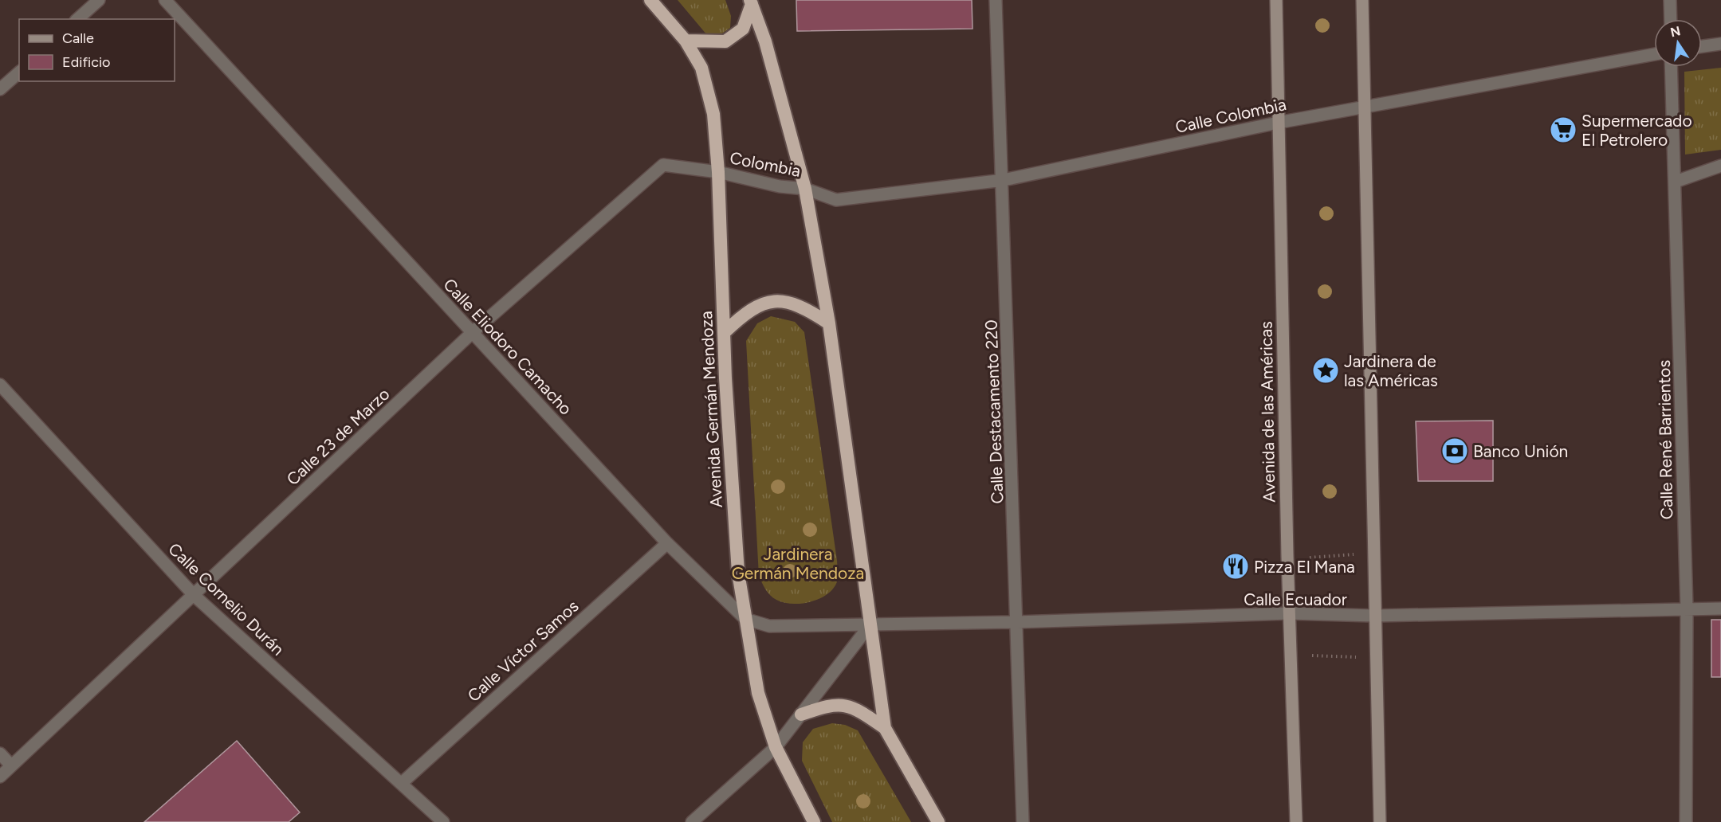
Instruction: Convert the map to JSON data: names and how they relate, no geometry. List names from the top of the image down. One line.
{"streets":{"highway":["Avenida Germán Mendoza"],"main road":["Avenida de las Américas"],"street":["Calle Colombia","Colombia","Calle Eliodoro Camacho","Calle Destacamento 220","Calle 23 de Marzo","Calle René Barrientos","Calle Cornelio Durán","Calle Ecuador","Calle Víctor Samos"]},"crossings":[["Calle Colombia","Colombia"],["Calle Colombia","Calle Destacamento 220"],["Calle Colombia","Avenida de las Américas"],["Colombia","Avenida Germán Mendoza"],["Colombia","Calle 23 de Marzo"],["Calle Eliodoro Camacho","Avenida Germán Mendoza"],["Calle Eliodoro Camacho","Calle 23 de Marzo"],["Calle Eliodoro Camacho","Calle Ecuador"],["Calle Eliodoro Camacho","Calle Víctor Samos"],["Avenida Germán Mendoza","Calle 23 de Marzo"],["Calle Destacamento 220","Calle Ecuador"],["Avenida de las Américas","Calle Ecuador"],["Calle 23 de Marzo","Calle Cornelio Durán"],["Calle René Barrientos","Calle Ecuador"],["Calle Cornelio Durán","Calle Víctor Samos"]],"parks":["Jardinera Germán Mendoza"],"places":{"supermarket":["Supermercado El Petrolero"],"place":["Jardinera de las Américas"],"bank":["Banco Unión"],"restaurant":["Pizza El Mana"]},"legend":["Calle","Edificio"],"north":"top"}
